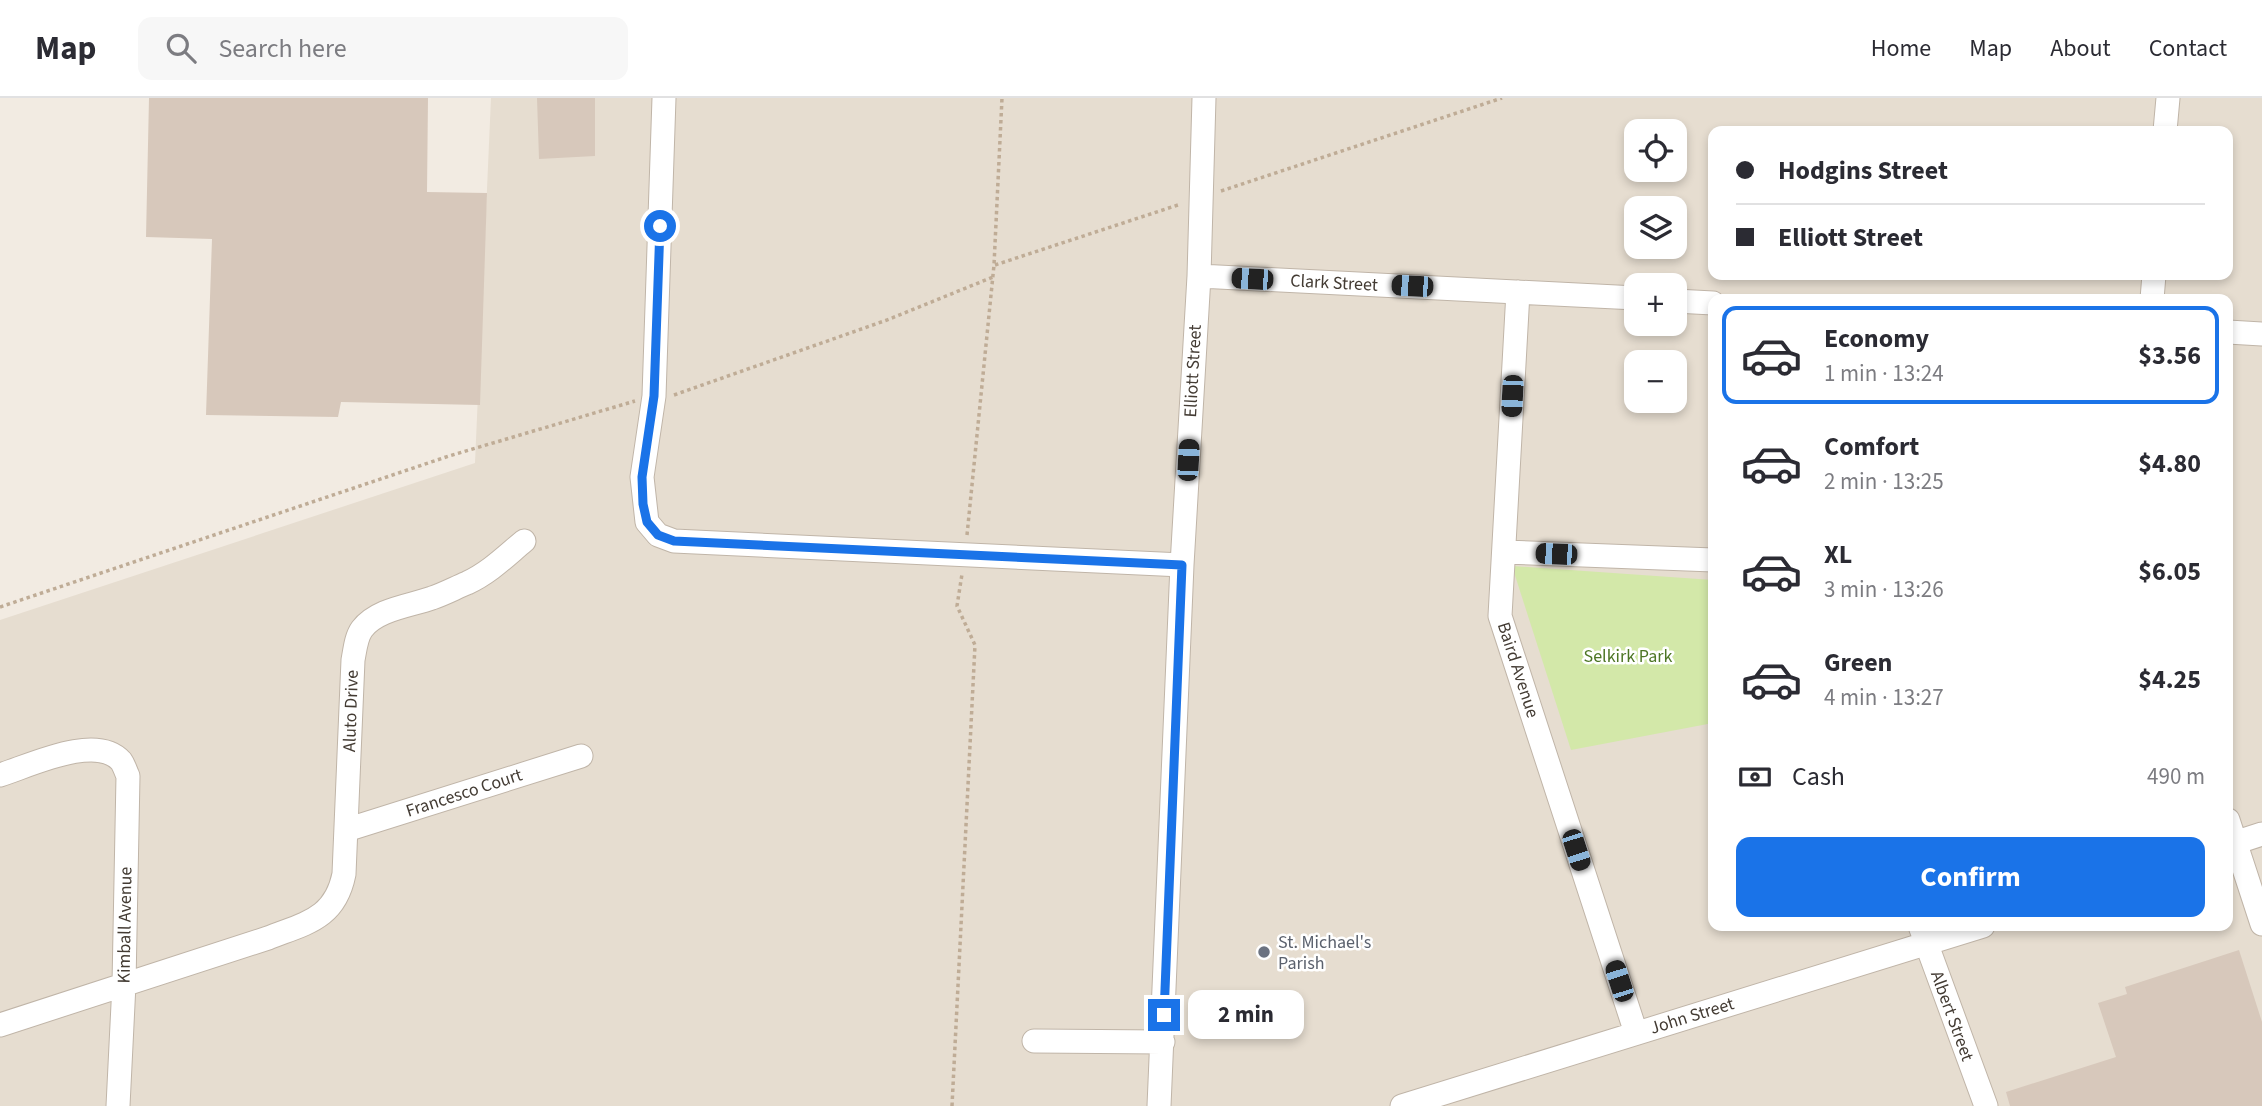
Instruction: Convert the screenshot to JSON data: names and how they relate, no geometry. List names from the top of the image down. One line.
{"streets":{"street":["Clark Street","Elliott Street","Baird Avenue","Aluto Drive","Francesco Court","Kimball Avenue","John Street","Albert Street"]},"crossings":[["Clark Street","Elliott Street"],["Clark Street","Baird Avenue"],["Baird Avenue","John Street"],["Aluto Drive","Francesco Court"],["Aluto Drive","Kimball Avenue"],["John Street","Albert Street"]],"parks":["Selkirk Park"],"places":["St. Michael's Parish"],"page":{"header":"Map","search":"Search here","nav":["Home","Map","About","Contact"],"map_buttons":["+","−"],"banner":["Hodgins Street","Elliott Street"],"list":[{"name":"Economy","note":"1 min · 13:24","value":"$3.56"},{"name":"Comfort","note":"2 min · 13:25","value":"$4.80"},{"name":"XL","note":"3 min · 13:26","value":"$6.05"},{"name":"Green","note":"4 min · 13:27","value":"$4.25"}],"pay":["Cash","490 m"],"buttons":"Confirm","bubble":"2 min"}}
